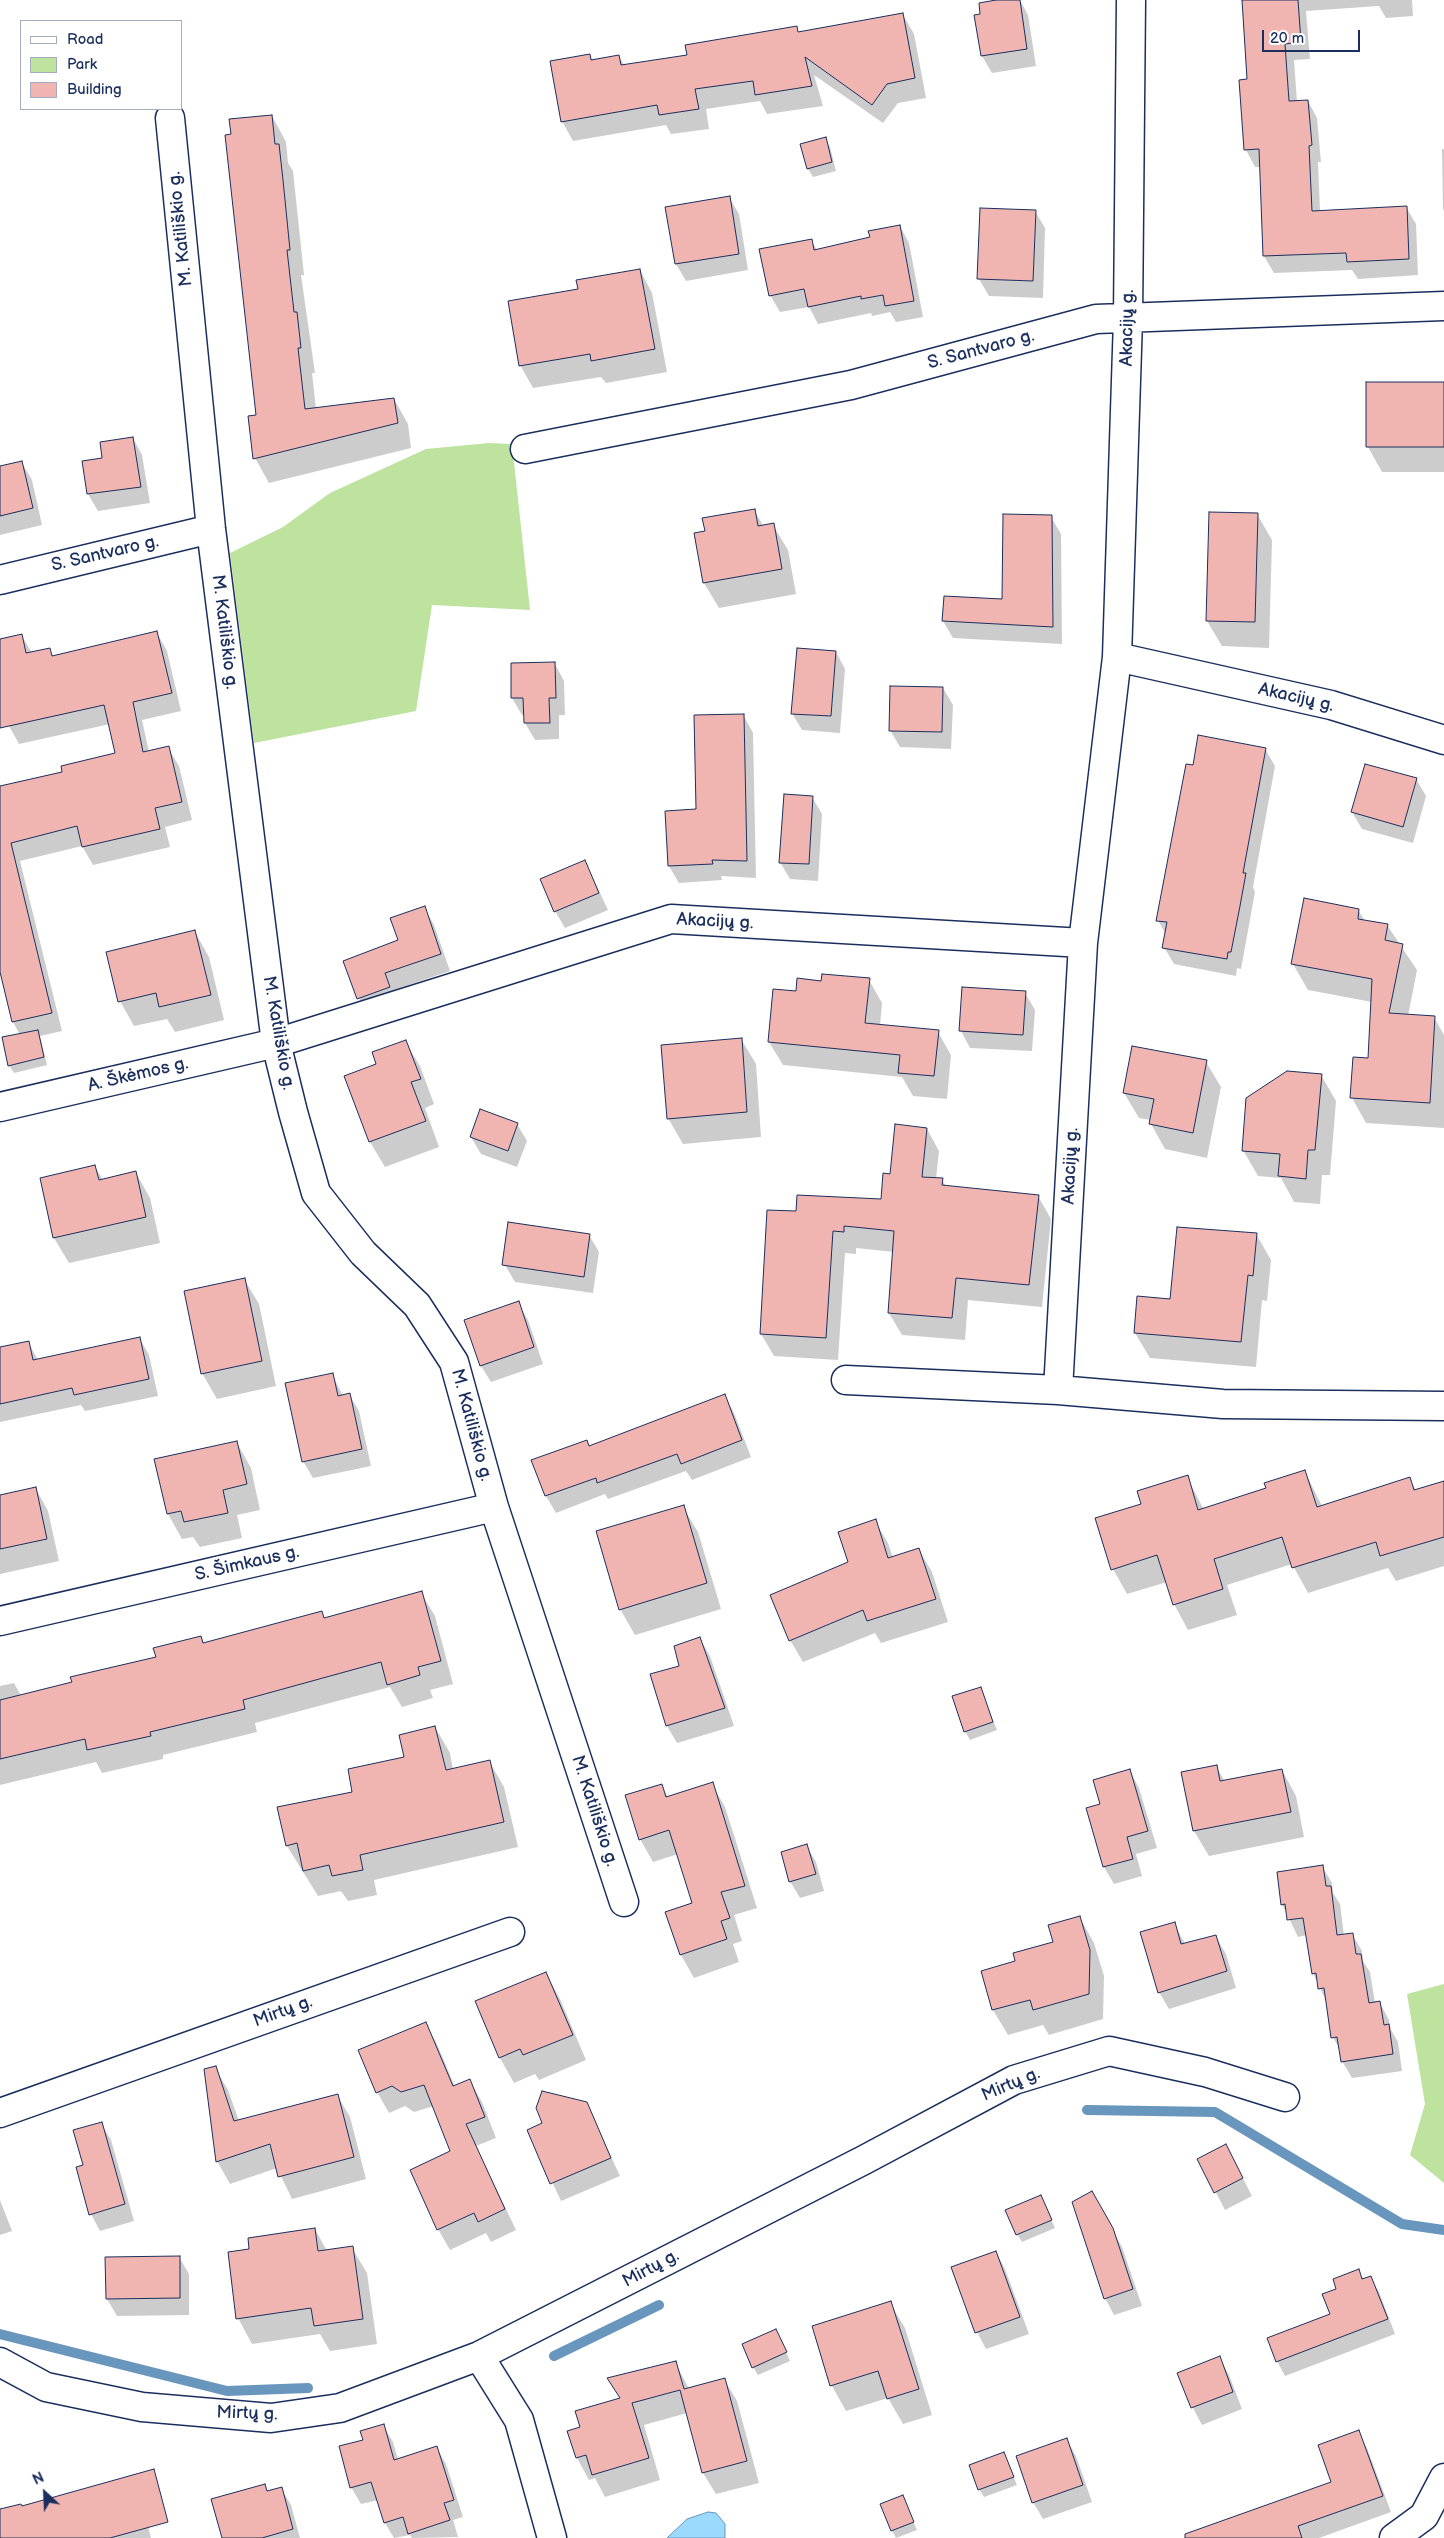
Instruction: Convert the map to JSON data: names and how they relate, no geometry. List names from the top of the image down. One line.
{"streets":{"street":["M. Katiliškio g.","Akacijų g.","S. Santvaro g.","A. Škėmos g.","S. Šimkaus g.","Mirtų g."]},"crossings":[["M. Katiliškio g.","Akacijų g."],["M. Katiliškio g.","S. Santvaro g."],["M. Katiliškio g.","A. Škėmos g."],["M. Katiliškio g.","S. Šimkaus g."],["Akacijų g.","S. Santvaro g."],["Akacijų g.","A. Škėmos g."]],"legend":["Road","Park","Building"],"scale_bar":"20 m","north":"top left"}
